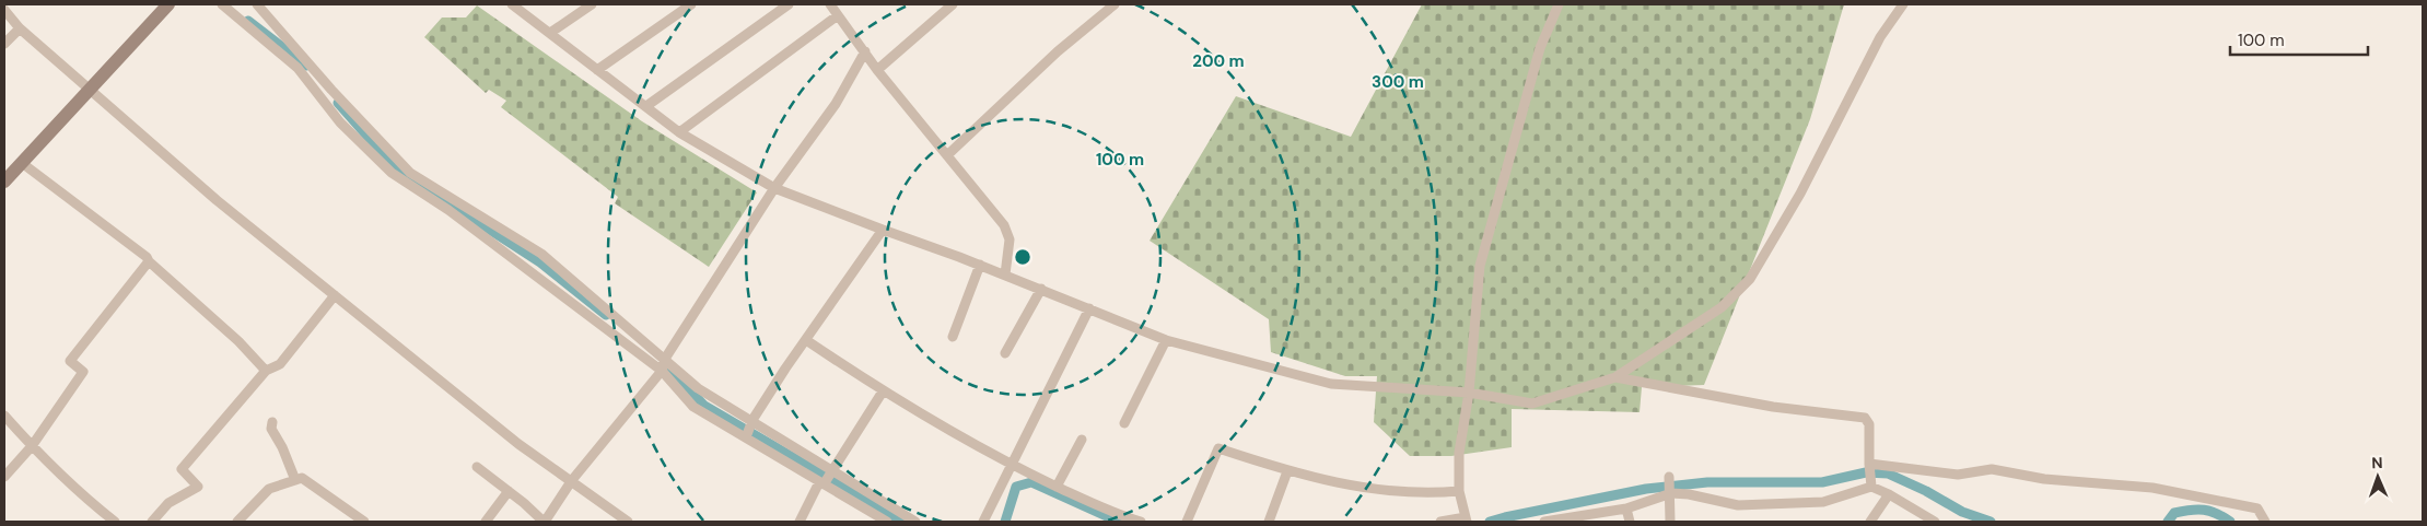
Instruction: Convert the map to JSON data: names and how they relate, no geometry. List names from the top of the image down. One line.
{"scale_bar":"100 m","north":"top","rings":["200 m","300 m","100 m"]}
